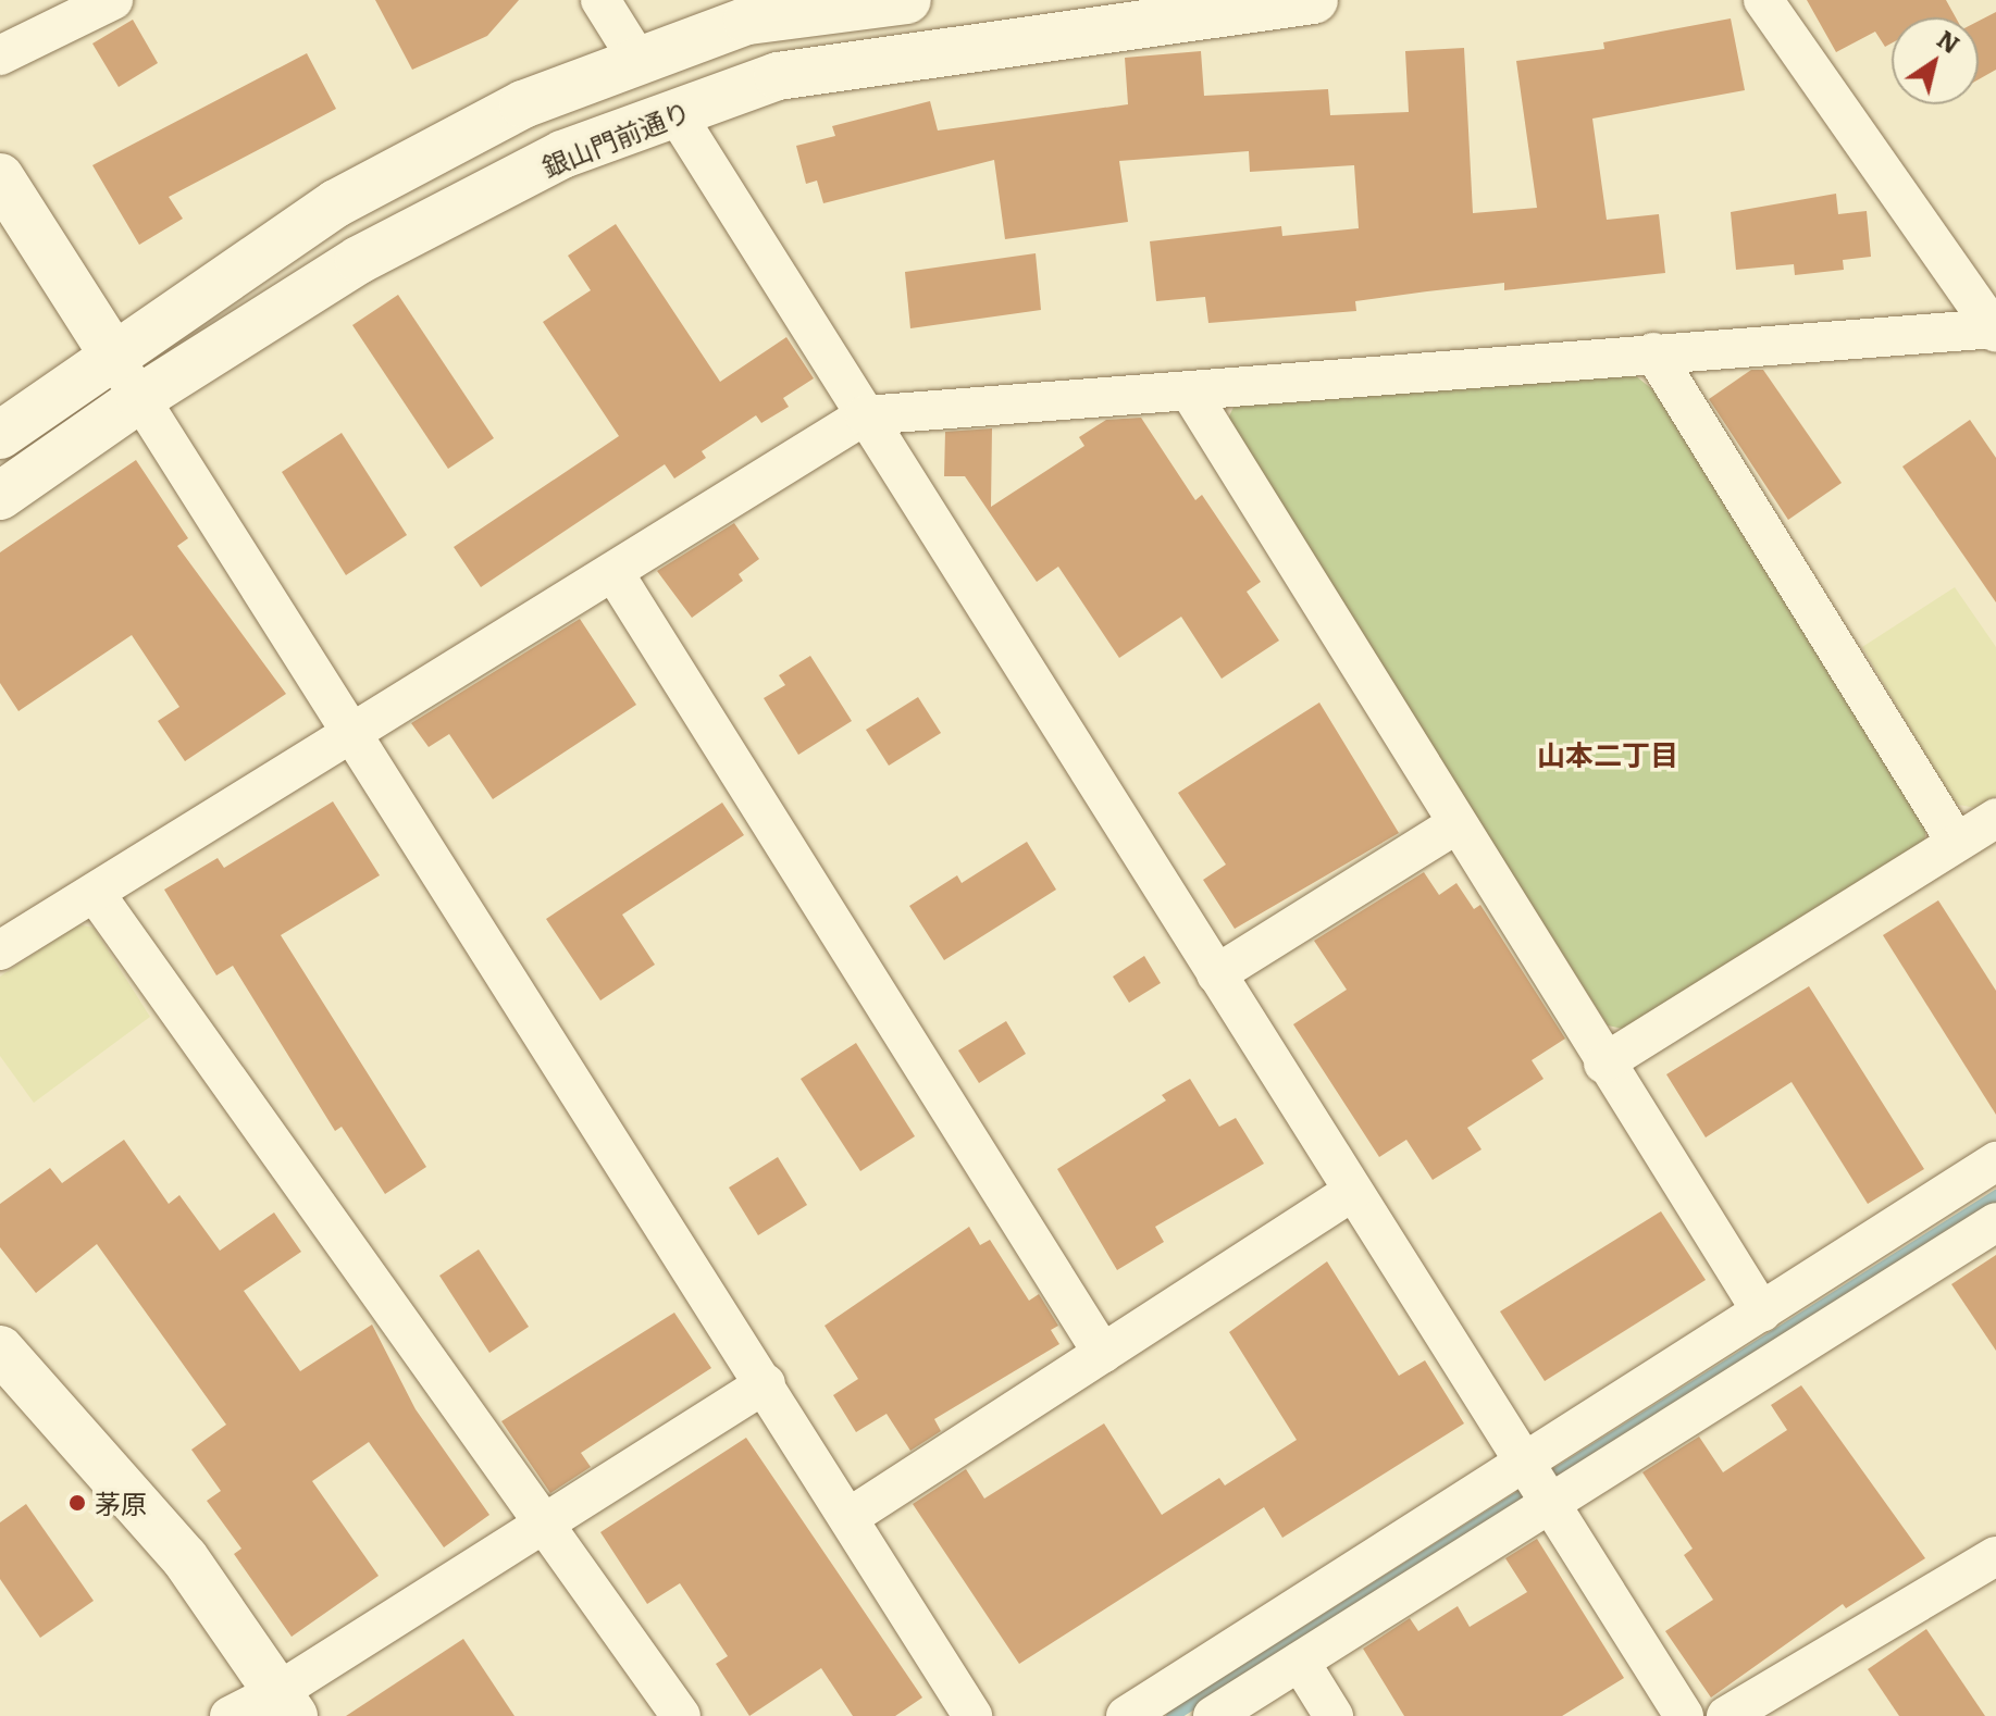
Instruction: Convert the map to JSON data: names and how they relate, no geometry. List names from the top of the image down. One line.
{"streets":{"street":["銀山門前通り"]},"districts":["山本二丁目"],"places":["茅原"],"north":"top right"}
